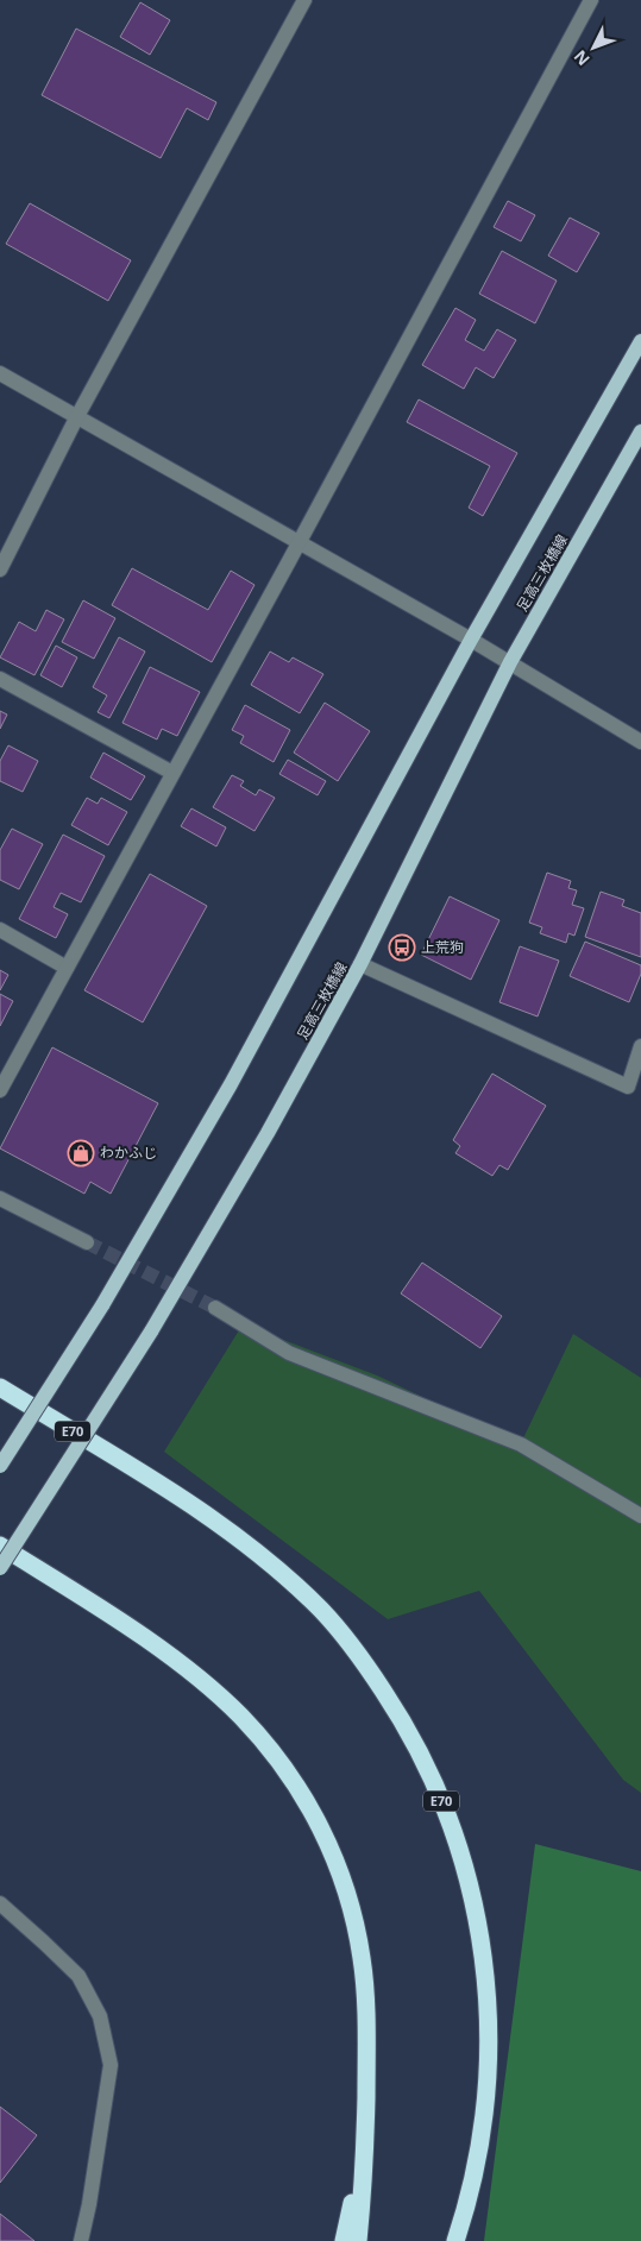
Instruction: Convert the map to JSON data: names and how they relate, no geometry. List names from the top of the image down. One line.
{"streets":{"highway":["E70"],"main road":["足高三枚橋線"]},"places":{"bus stop":["上荒狗"],"shop":["わかふじ"]},"north":"bottom left"}
